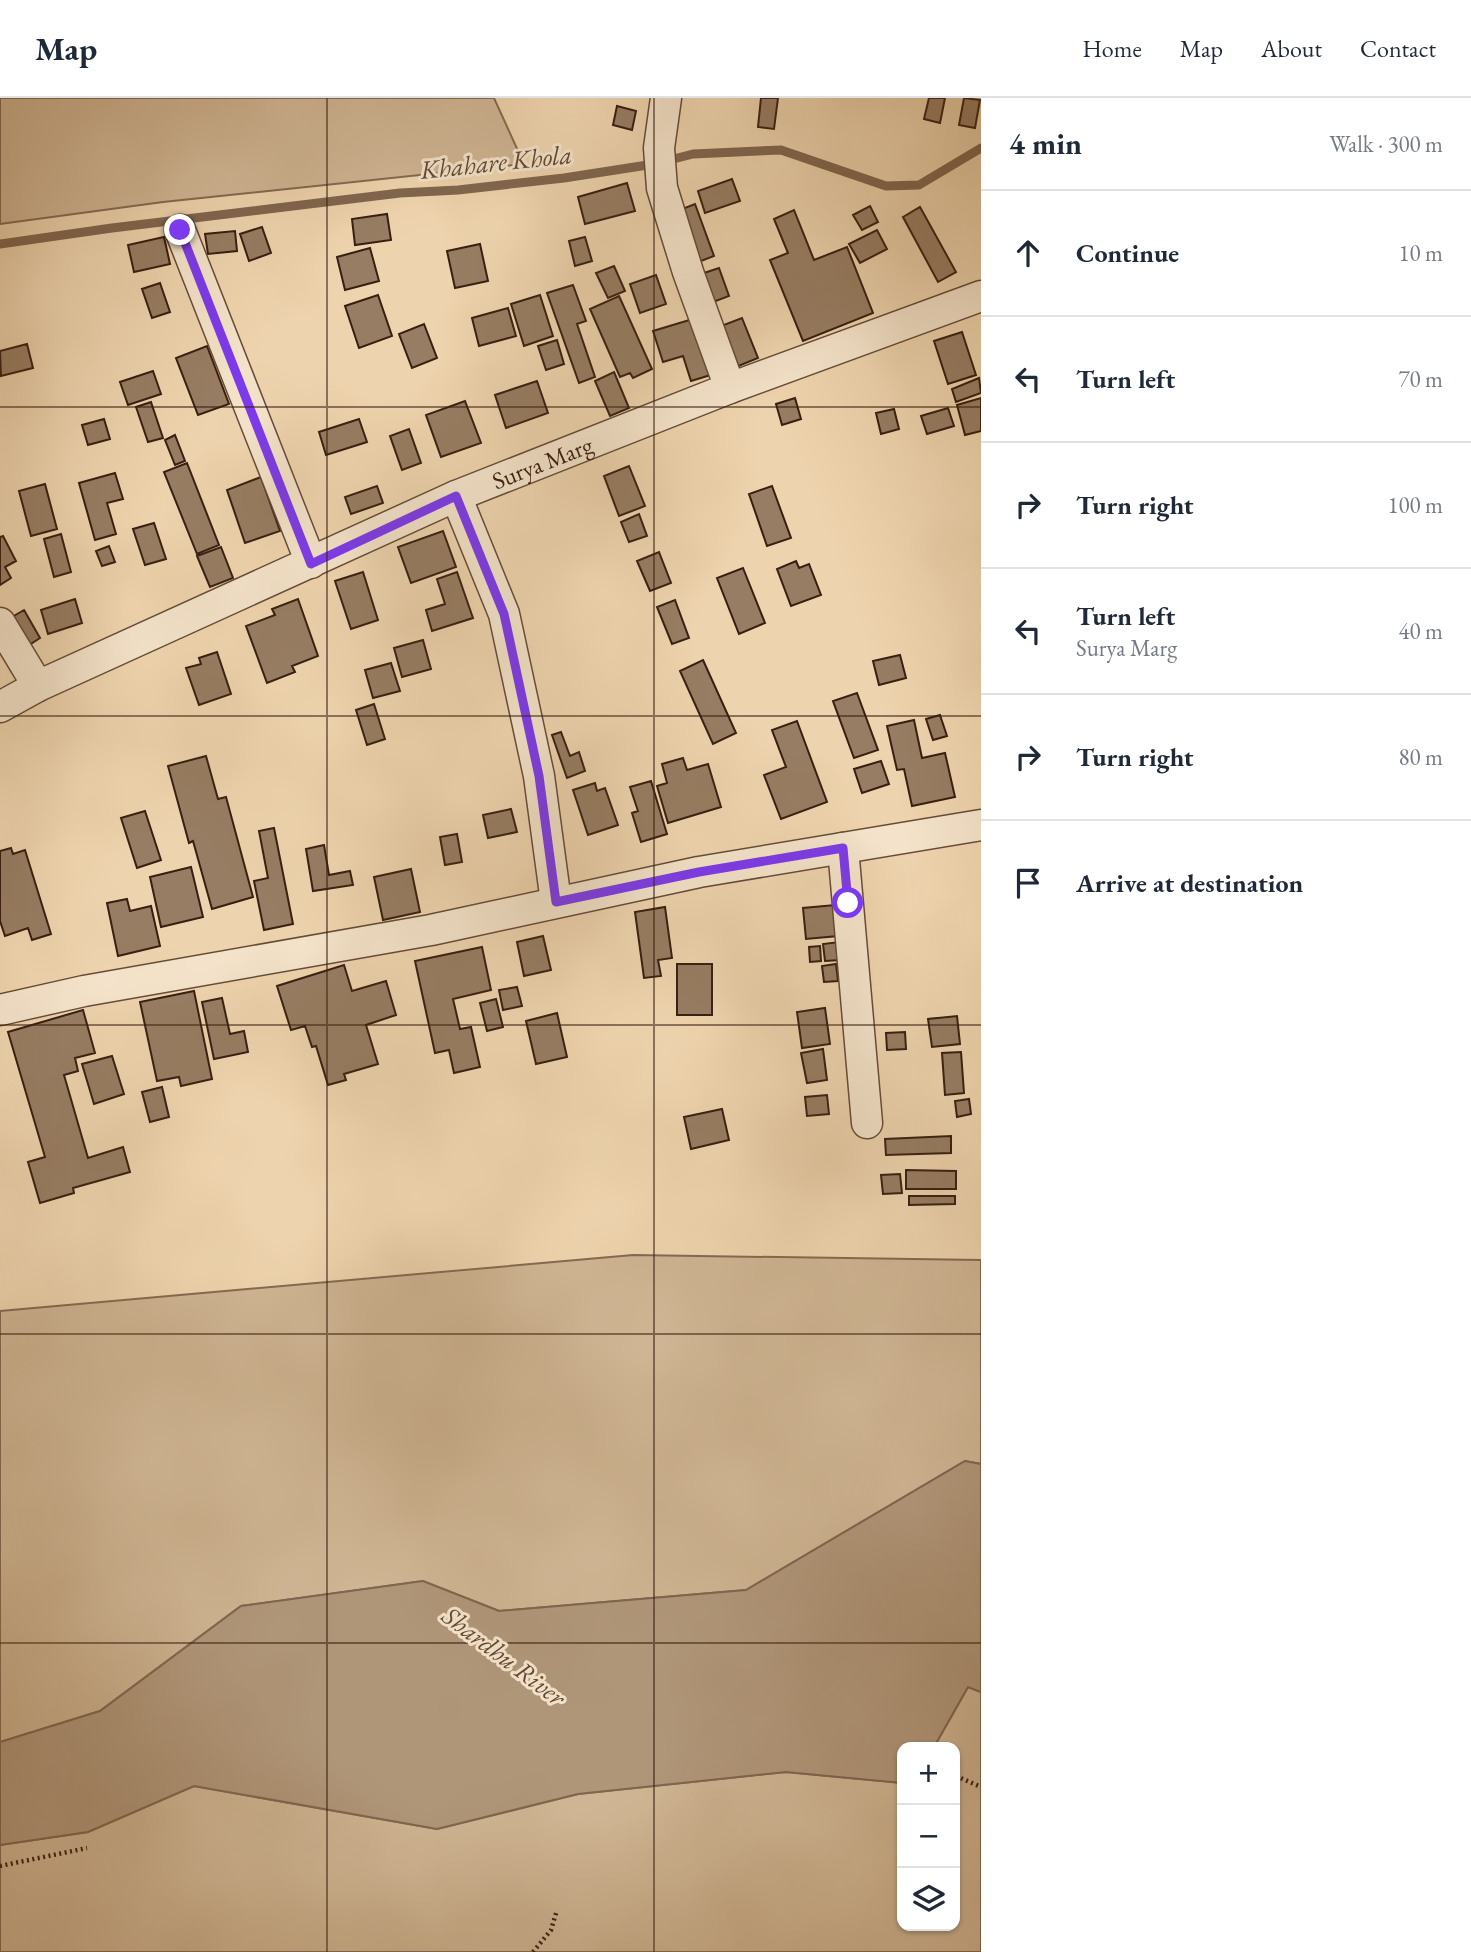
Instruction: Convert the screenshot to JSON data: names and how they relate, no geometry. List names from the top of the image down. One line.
{"streets":{"street":["Surya Marg"]},"water":["Khahare Khola","Shardhu River"],"page":{"header":"Map","nav":["Home","Map","About","Contact"],"heading":["4 min","Walk · 300 m"],"list":[["Continue","10 m"],["Turn left","70 m"],["Turn right","100 m"],["Turn left","Surya Marg","40 m"],["Turn right","80 m"],"Arrive at destination"],"map_buttons":["+","−"]}}
